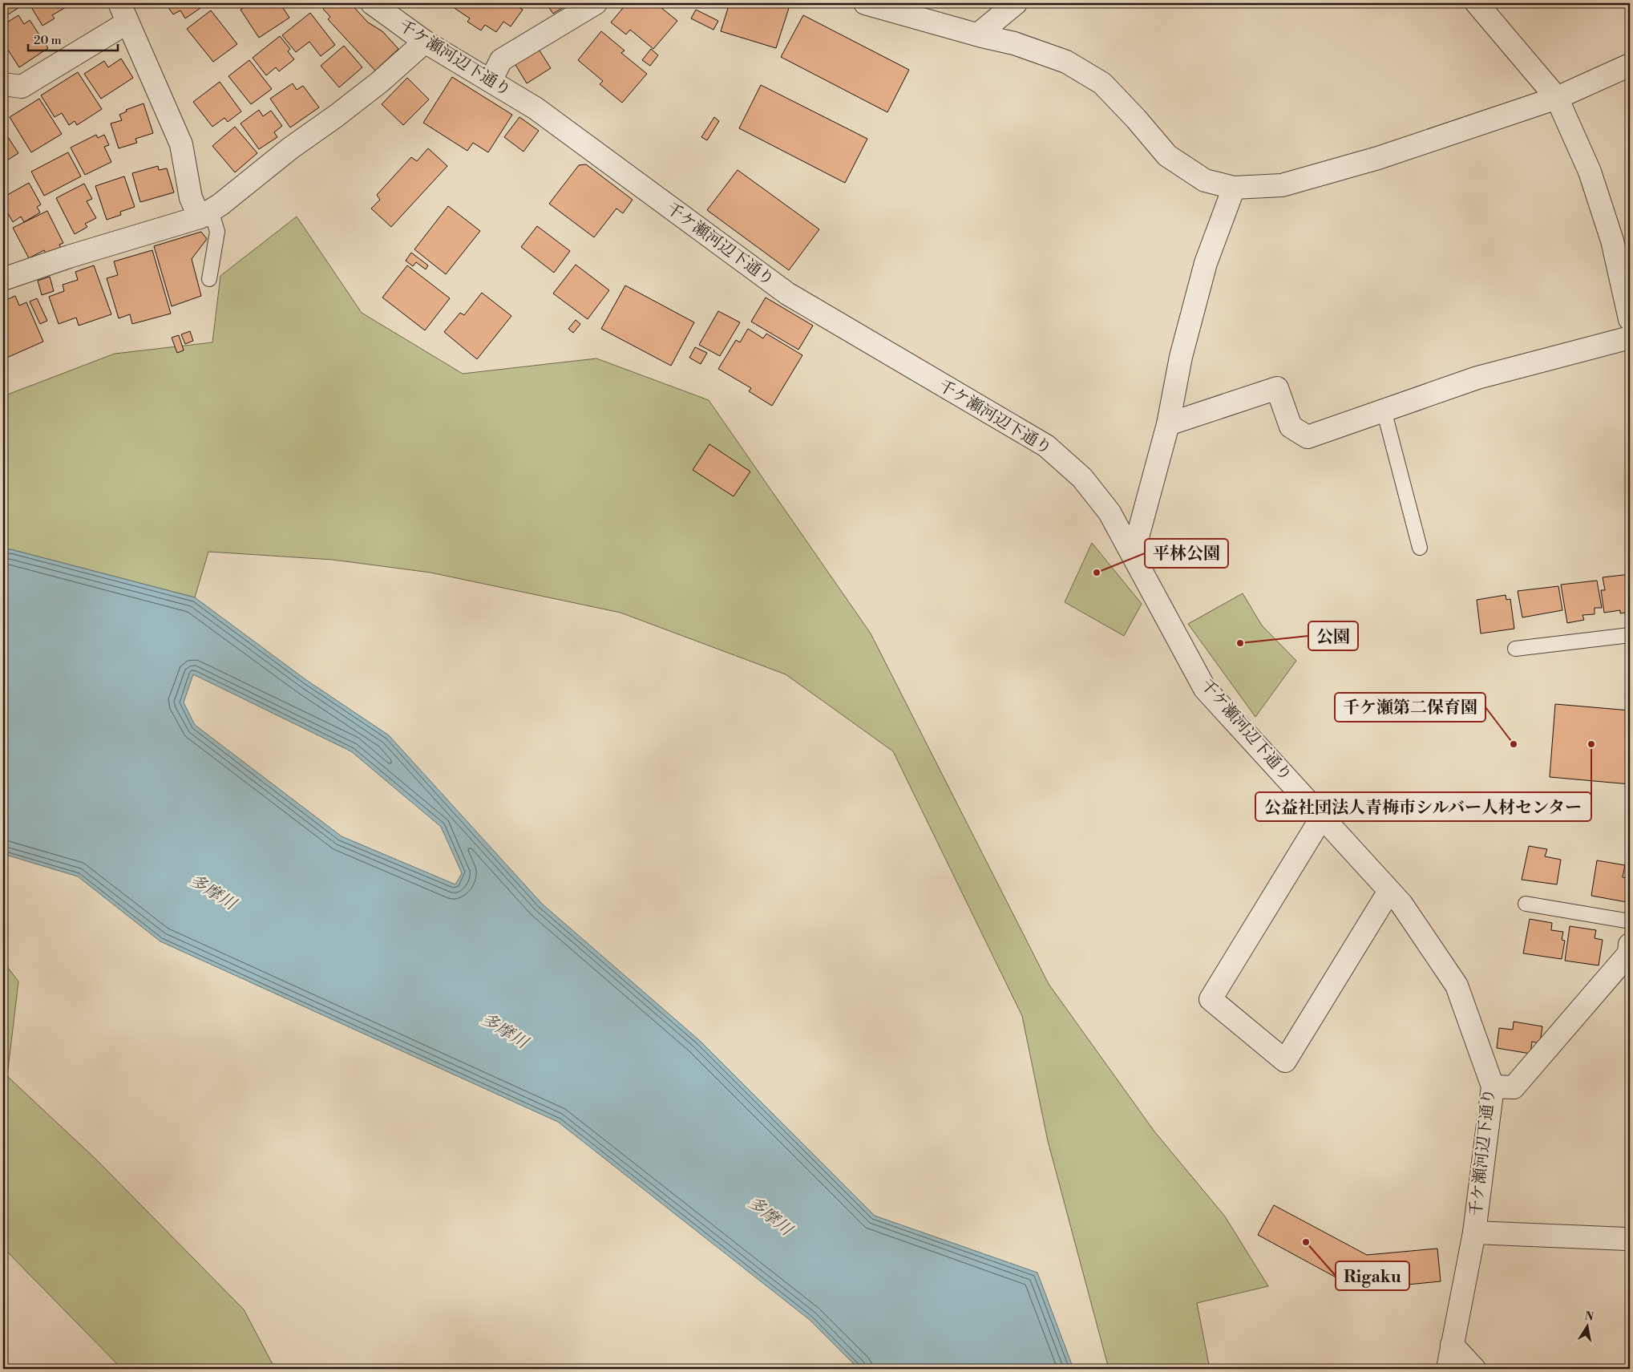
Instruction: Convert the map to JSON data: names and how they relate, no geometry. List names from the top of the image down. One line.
{"streets":{"street":["千ケ瀬河辺下通り"]},"water":["多摩川"],"places":["平林公園","公園","千ケ瀬第二保育園","公益社団法人青梅市シルバー人材センター","Rigaku"],"scale_bar":"20 m","north":"top"}
